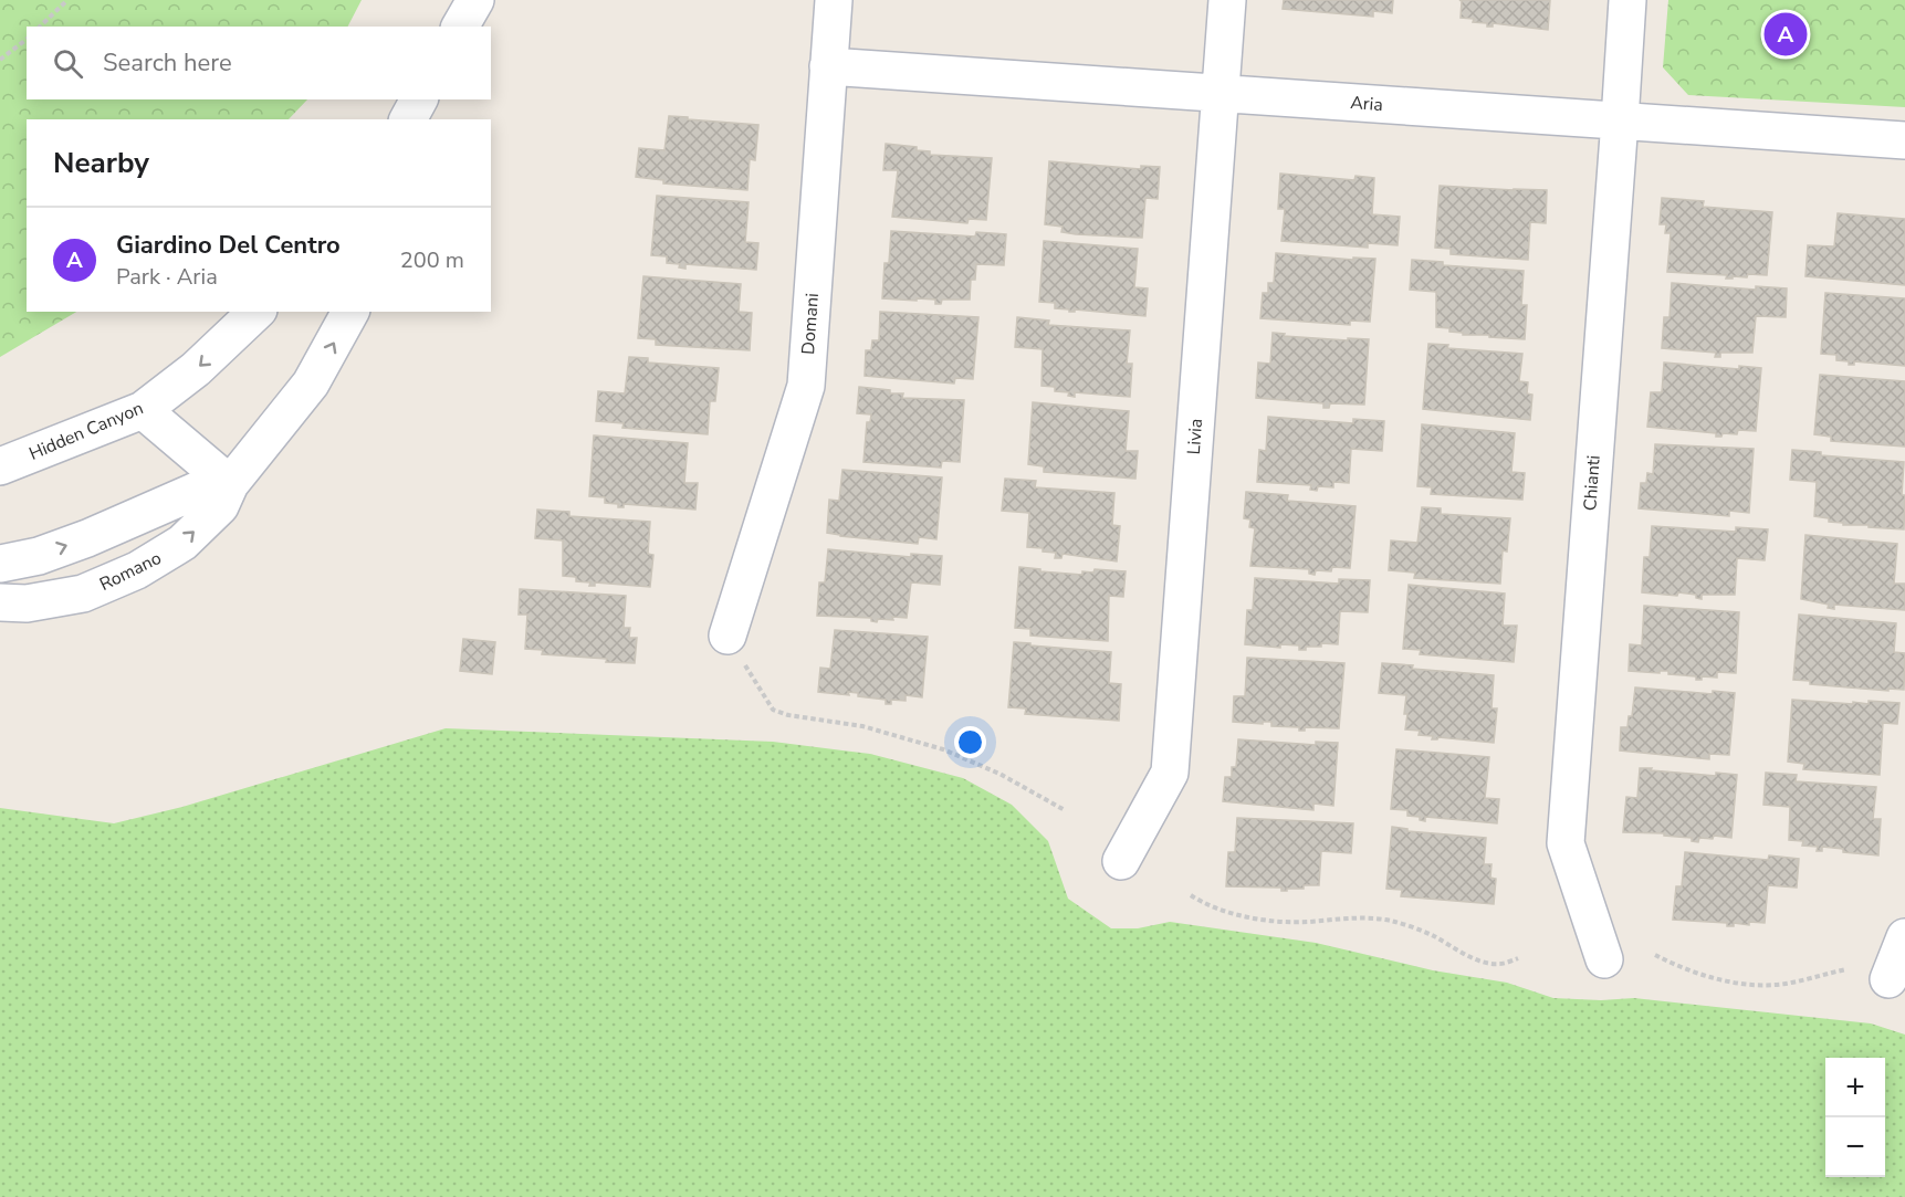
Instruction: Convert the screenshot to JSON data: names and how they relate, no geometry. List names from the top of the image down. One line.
{"streets":{"street":["Aria","Domani","Hidden Canyon","Livia","Chianti","Romano"]},"crossings":[["Aria","Domani"],["Aria","Livia"],["Aria","Chianti"]],"one_way":["Hidden Canyon"],"page":{"pins":"A","search":"Search here","heading":"Nearby","list":[{"mark":"A","name":"Giardino Del Centro","note":"Park · Aria","value":"200 m"}],"map_buttons":["+","−"]}}
